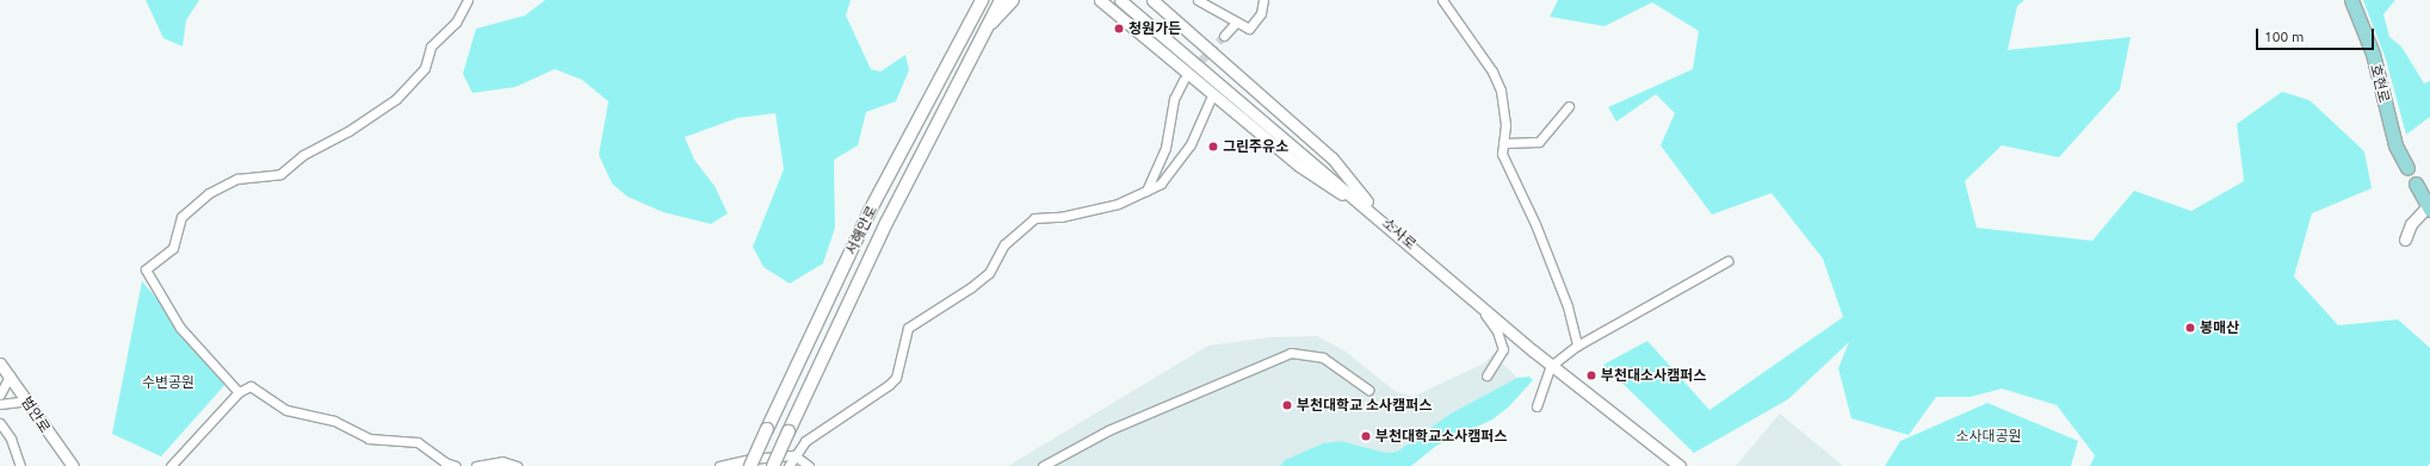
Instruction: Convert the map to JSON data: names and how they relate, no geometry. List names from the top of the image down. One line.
{"streets":{"main road":["호현로","서해안로"],"street":["소사로","범안로"]},"parks":["수변공원","소사대공원"],"places":["청원가든","그린주유소","봉매산","부천대소사캠퍼스","부천대학교 소사캠퍼스","부천대학교소사캠퍼스"],"scale_bar":"100 m"}
